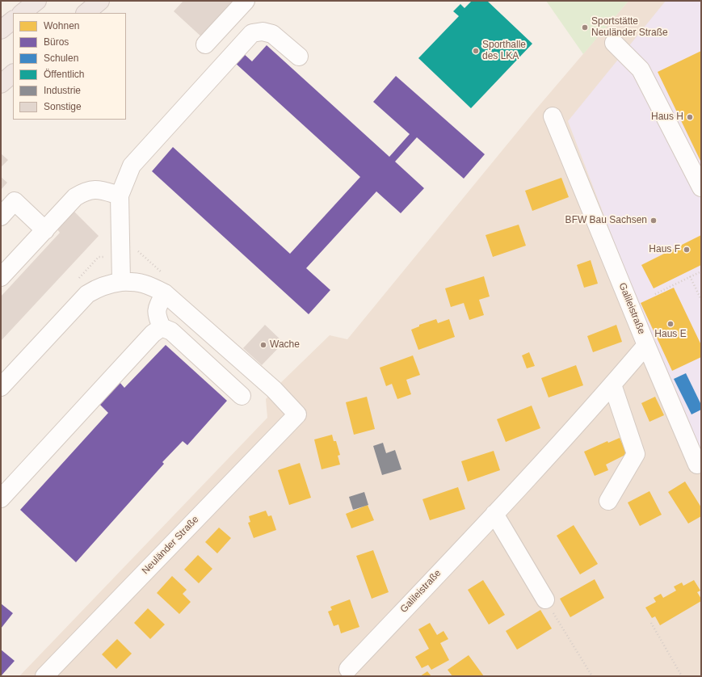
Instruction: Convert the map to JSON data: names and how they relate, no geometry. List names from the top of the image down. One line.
{"streets":{"street":["Galileistraße","Neuländer Straße"]},"places":["Sportstätte Neuländer Straße","Sporthalle des LKA","Haus H","BFW Bau Sachsen","Haus F","Haus E","Wache"],"legend":["Wohnen","Büros","Schulen","Öffentlich","Industrie","Sonstige"]}
